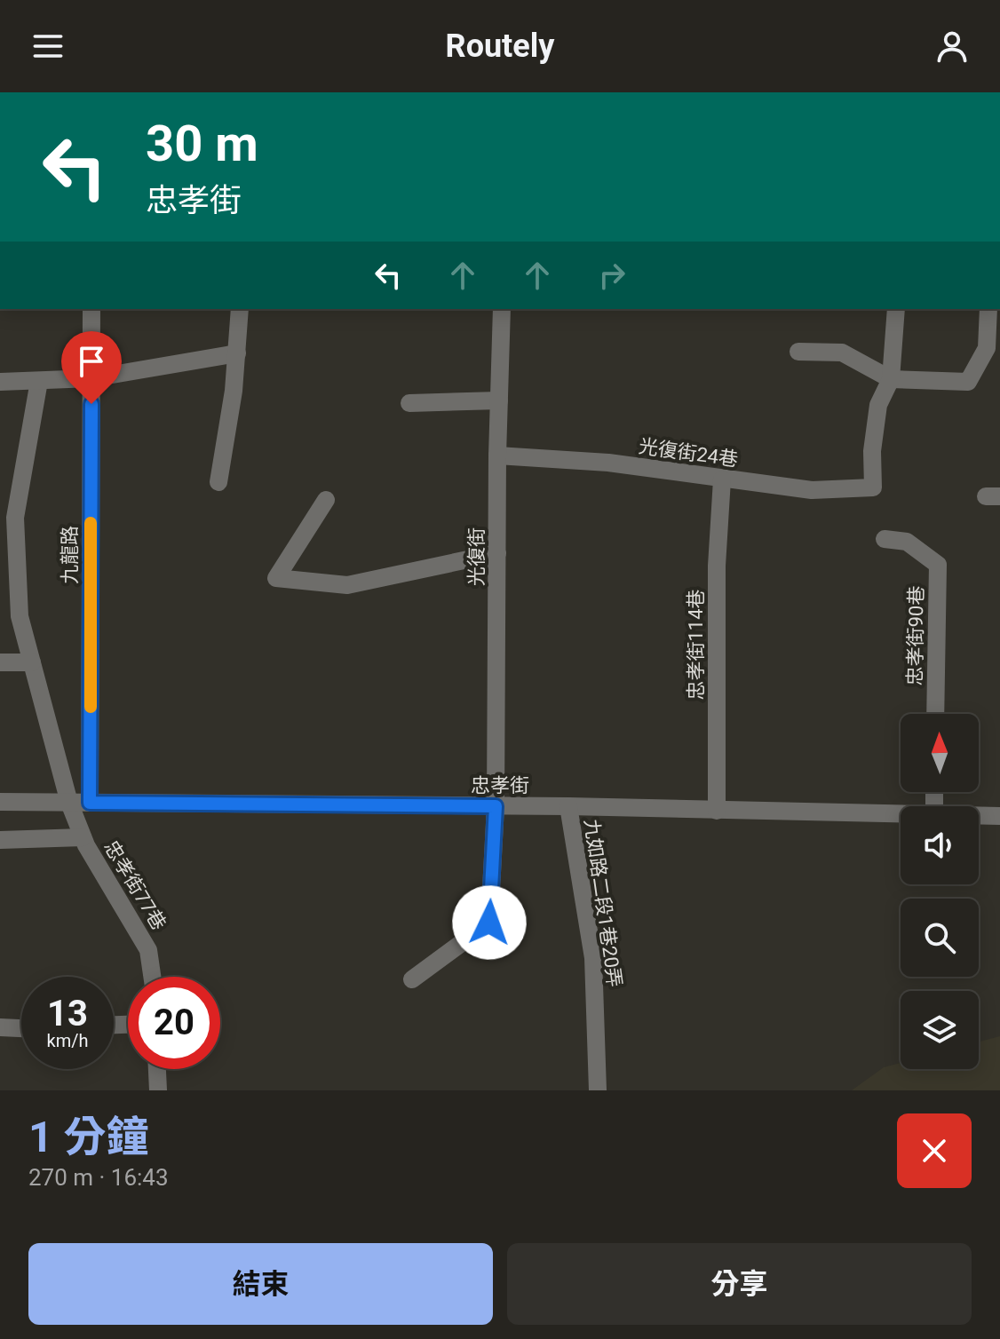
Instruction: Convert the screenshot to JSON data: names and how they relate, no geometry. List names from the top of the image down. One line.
{"streets":{"street":["光復街24巷","九龍路","光復街","忠孝街90巷","忠孝街114巷","忠孝街","忠孝街77巷","九如路二段1巷20弄"]},"crossings":[["光復街24巷","光復街"],["光復街24巷","忠孝街114巷"],["九龍路","忠孝街"],["光復街","忠孝街"],["忠孝街114巷","忠孝街"],["忠孝街","忠孝街77巷"],["忠孝街","九如路二段1巷20弄"]],"north":"top","page":{"header":"Routely","turn":["30 m","忠孝街"],"speed":"13 km/h","limit":"20","heading":["1 分鐘","270 m · 16:43"],"buttons":["結束","分享"]}}
